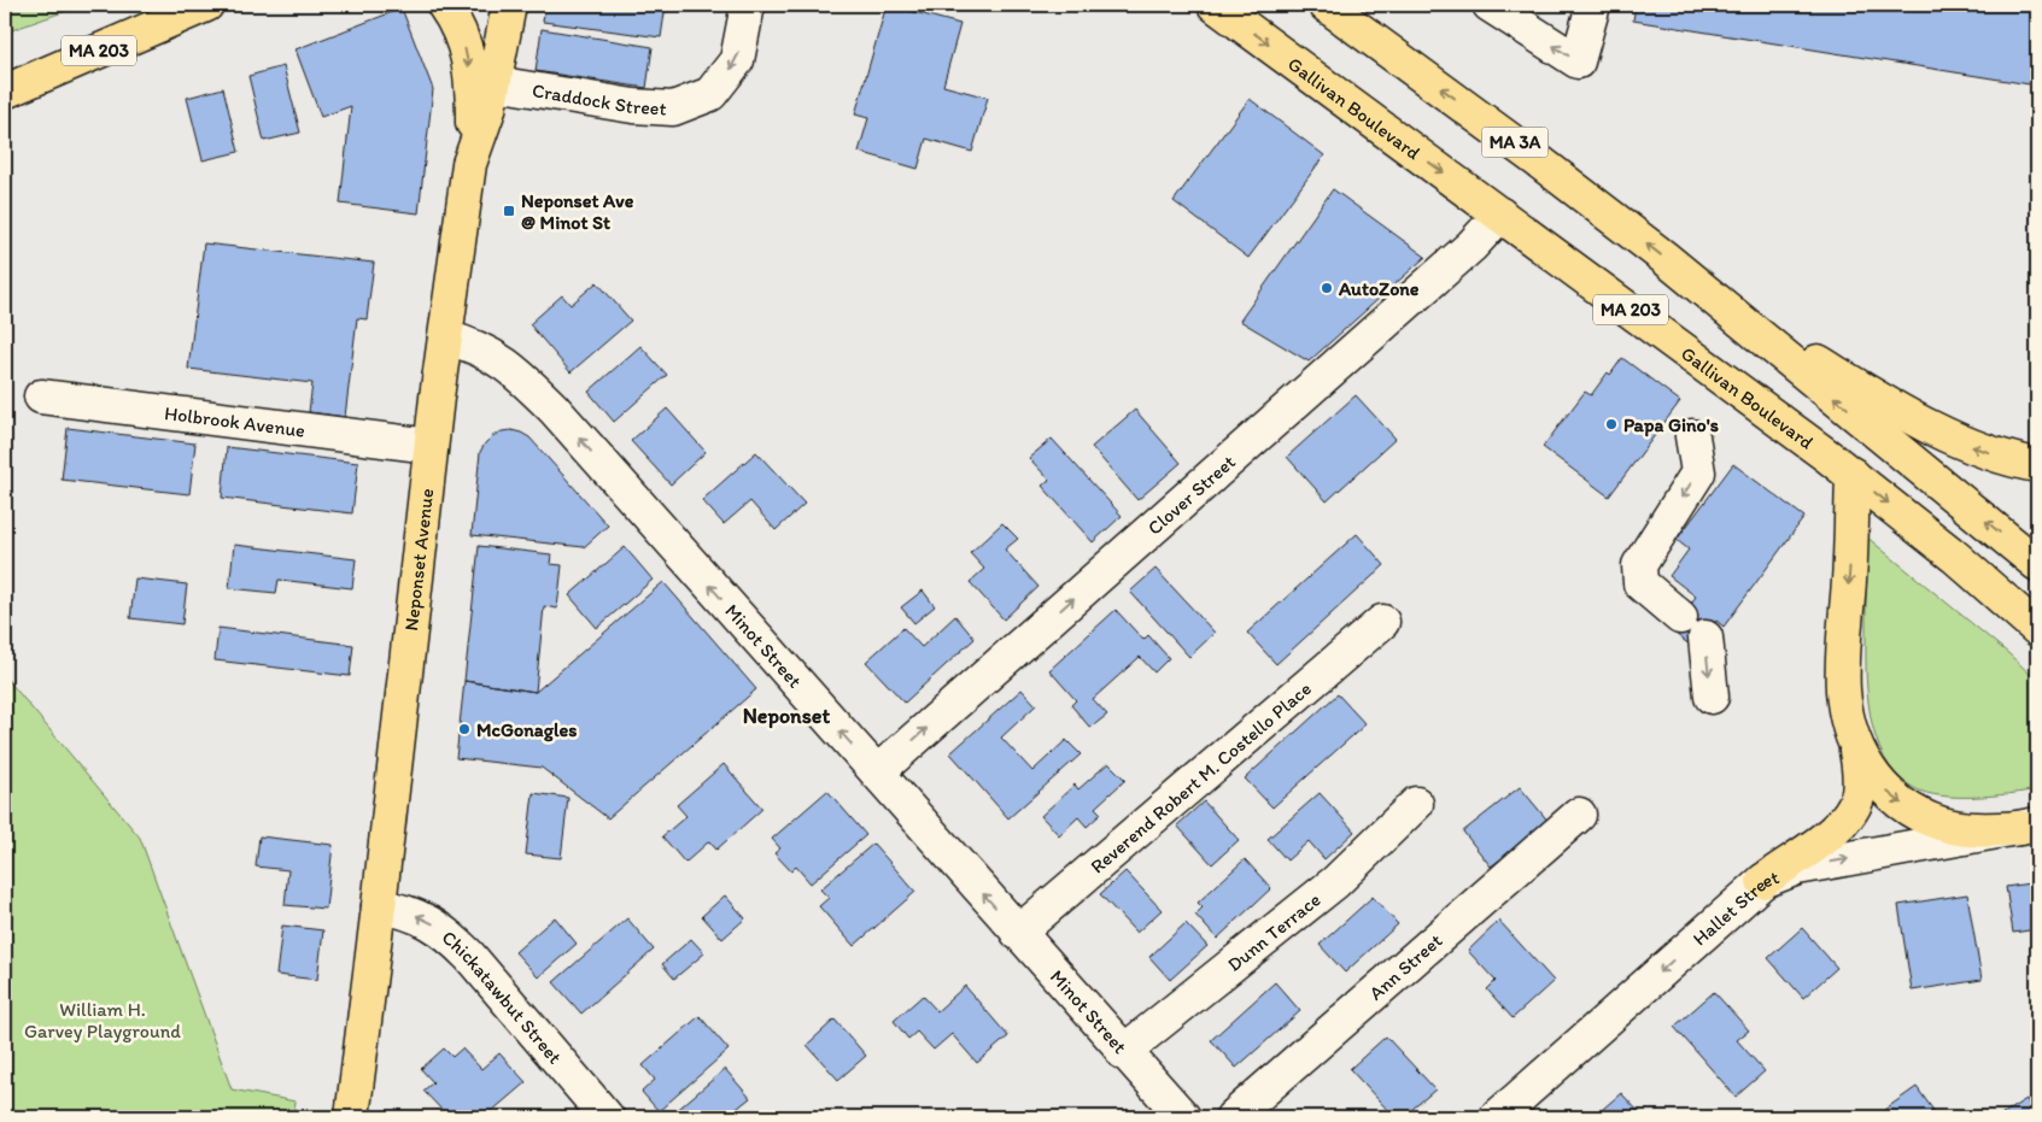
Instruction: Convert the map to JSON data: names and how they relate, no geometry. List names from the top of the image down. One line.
{"streets":{"main road":["MA 203","Gallivan Boulevard","MA 3A","Neponset Avenue"],"street":["Craddock Street","Holbrook Avenue","Clover Street","Minot Street","Reverend Robert M. Costello Place","Hallet Street","Dunn Terrace","Ann Street","Chickatawbut Street"]},"crossings":[["Craddock Street","Neponset Avenue"],["Gallivan Boulevard","Clover Street"],["Holbrook Avenue","Neponset Avenue"],["Clover Street","Minot Street"],["Neponset Avenue","Minot Street"],["Neponset Avenue","Chickatawbut Street"],["Minot Street","Reverend Robert M. Costello Place"],["Minot Street","Dunn Terrace"]],"one_way":["Craddock Street","Clover Street","Minot Street","Chickatawbut Street"],"districts":["Neponset"],"parks":["William H. Garvey Playground"],"places":{"transit":["Neponset Ave @ Minot St"],"other":["AutoZone","Papa Gino's","McGonagles"]}}
